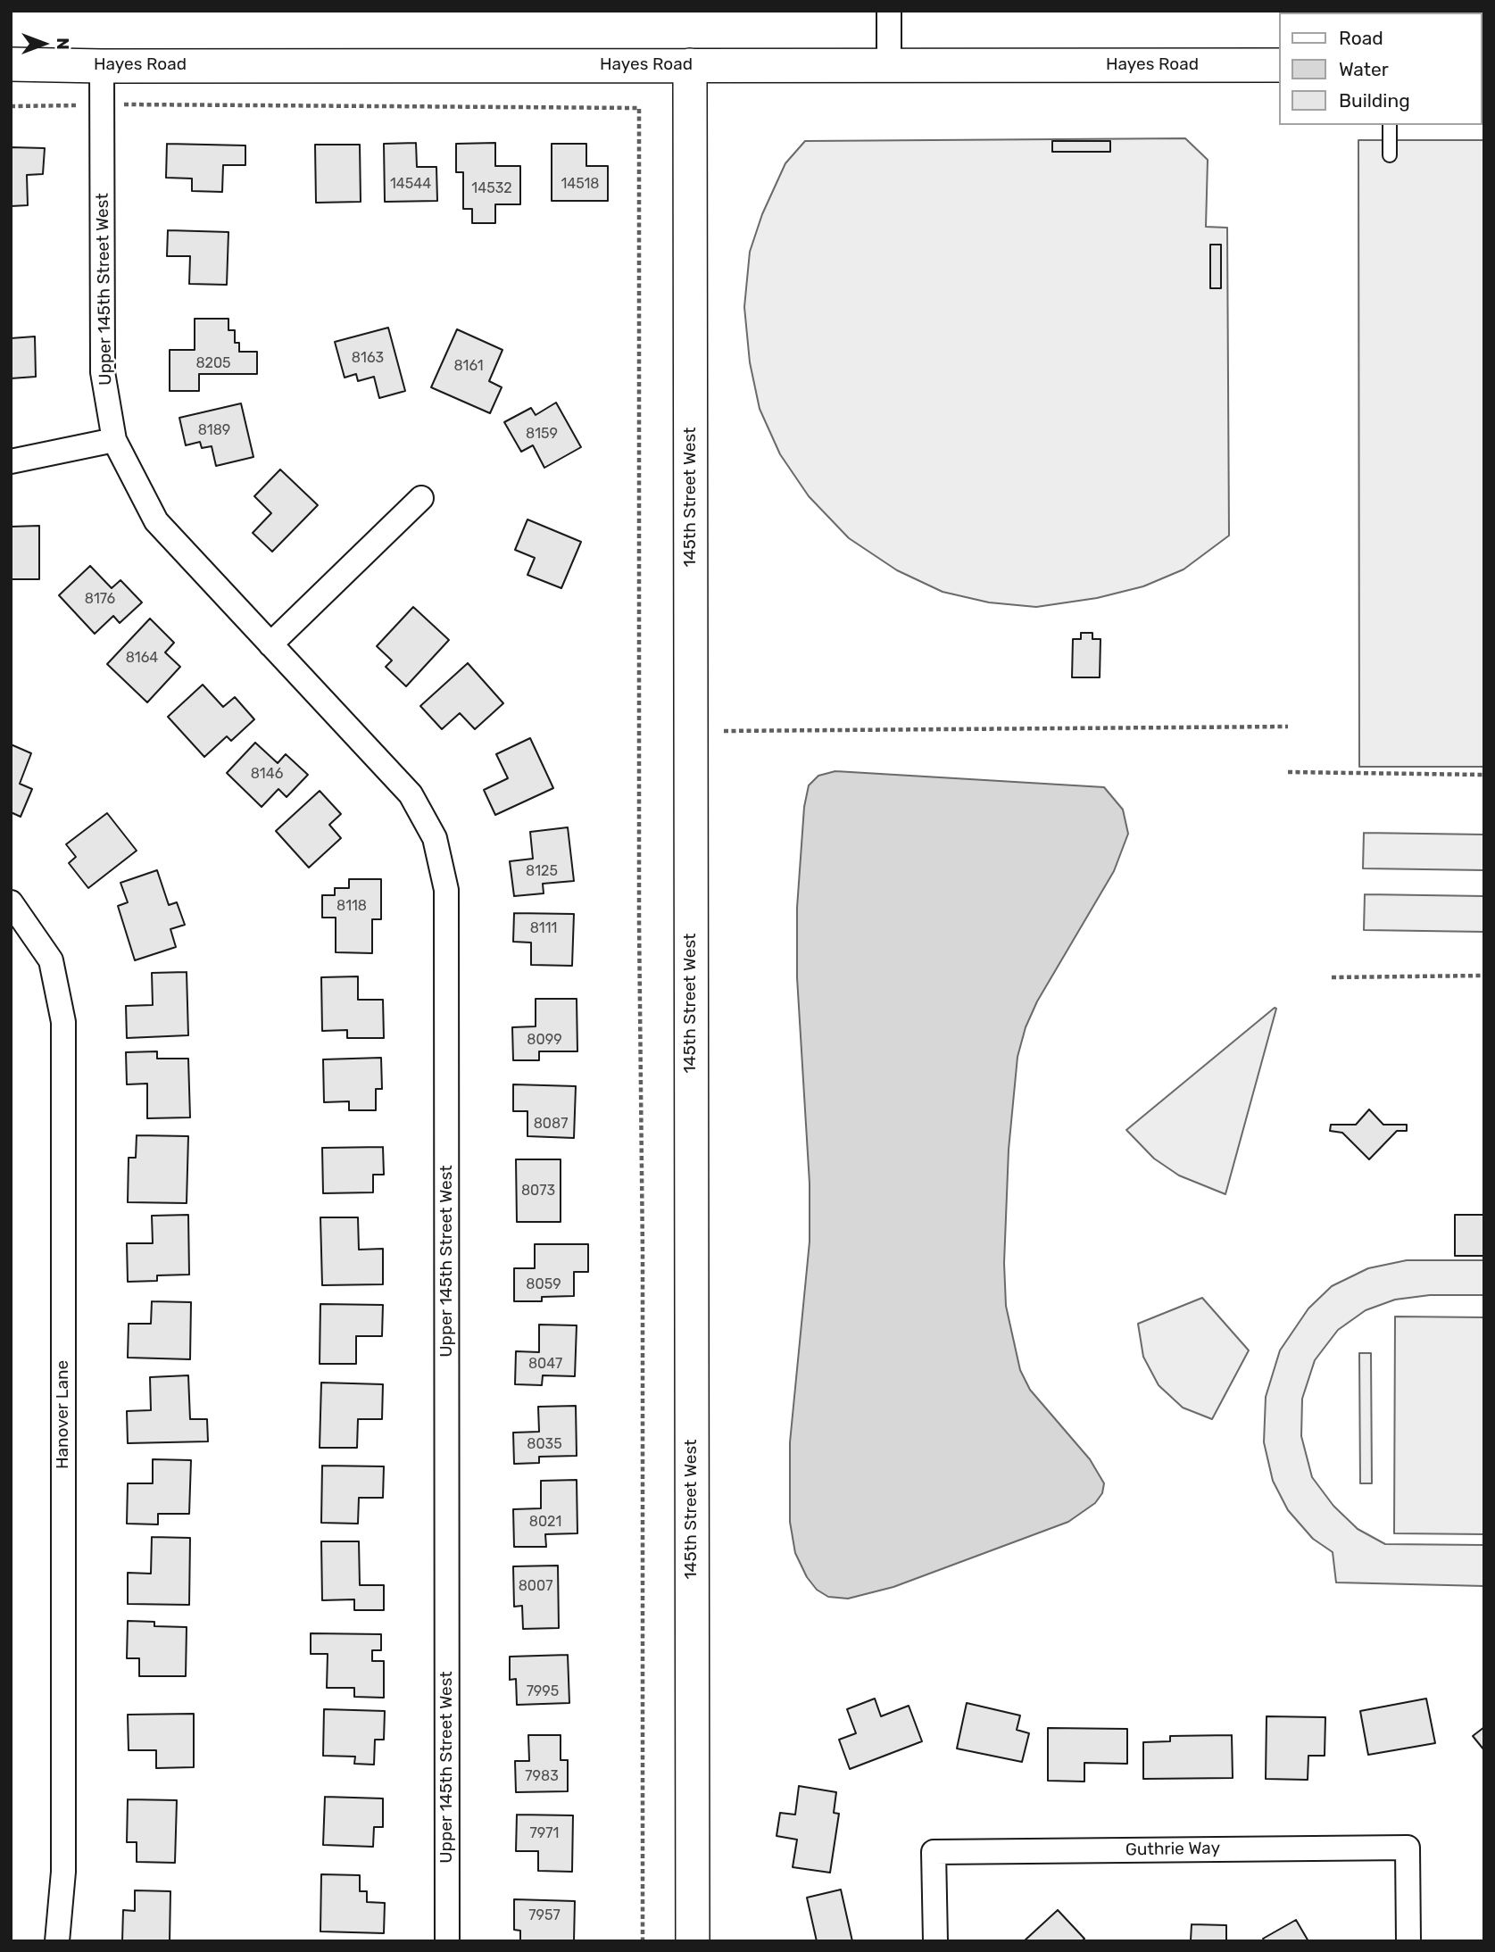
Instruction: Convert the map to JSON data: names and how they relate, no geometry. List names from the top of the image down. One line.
{"streets":{"street":["Hayes Road","Upper 145th Street West","145th Street West","Hanover Lane","Guthrie Way"]},"crossings":[["Hayes Road","Upper 145th Street West"],["Hayes Road","145th Street West"]],"house_numbers":["14544","14518","14532","8163","8205","8161","8189","8159","8176","8164","8146","8125","8118","8111","8099","8087","8073","8059","8047","8035","8021","8007","7995","7983","7971","7957"],"legend":["Road","Water","Building"],"north":"right"}
